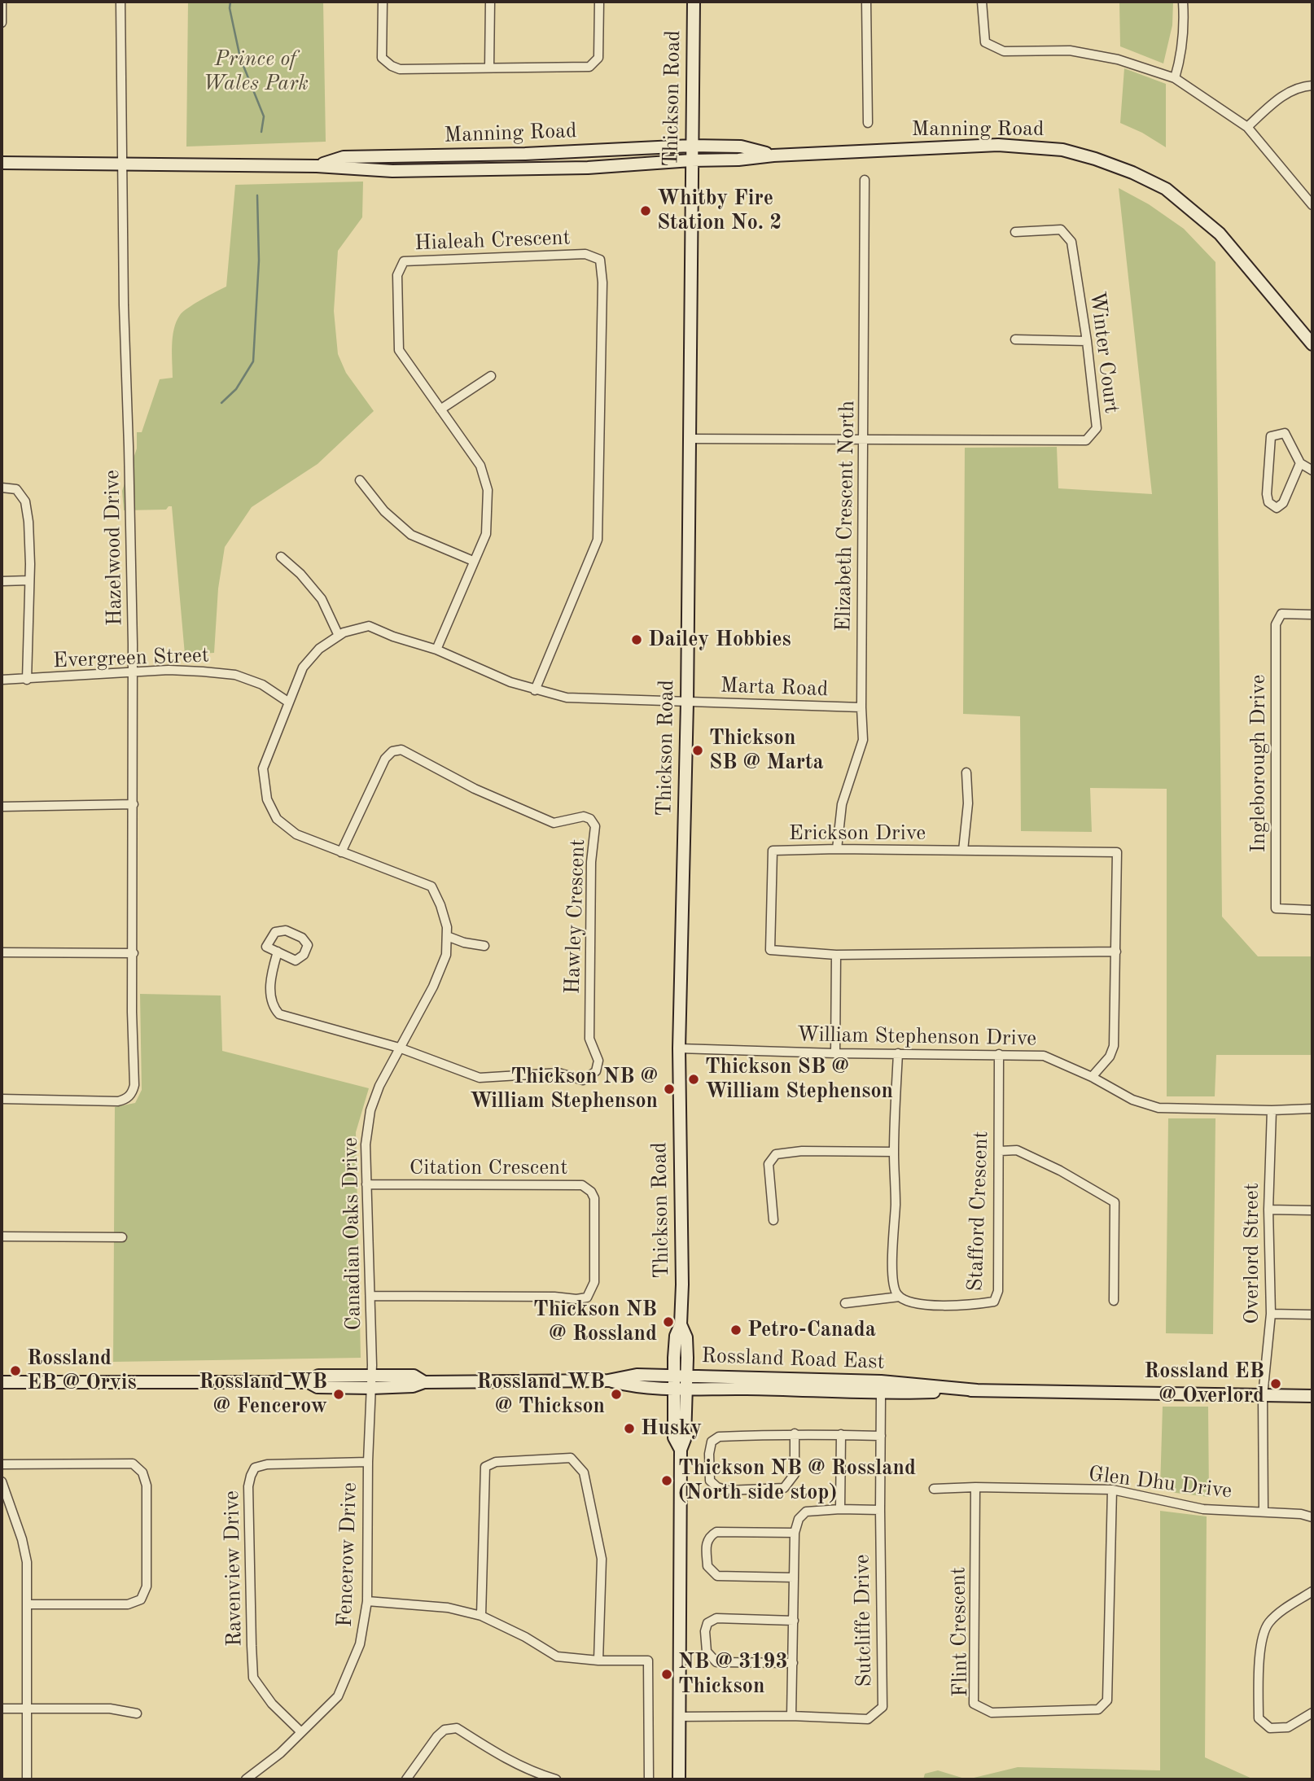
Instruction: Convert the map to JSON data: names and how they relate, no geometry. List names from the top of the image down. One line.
{"streets":{"main road":["Thickson Road","Manning Road","Rossland Road East"],"street":["Hialeah Crescent","Winter Court","Elizabeth Crescent North","Hazelwood Drive","Evergreen Street","Marta Road","Ingleborough Drive","Erickson Drive","Hawley Crescent","William Stephenson Drive","Citation Crescent","Stafford Crescent","Canadian Oaks Drive","Overlord Street","Glen Dhu Drive","Fencerow Drive","Ravenview Drive","Sutcliffe Drive","Flint Crescent"]},"crossings":[["Thickson Road","Manning Road"],["Thickson Road","Winter Court"],["Thickson Road","Marta Road"],["Thickson Road","William Stephenson Drive"],["Thickson Road","Canadian Oaks Drive"],["Thickson Road","Rossland Road East"],["Thickson Road","Sutcliffe Drive"],["Manning Road","Hazelwood Drive"],["Hialeah Crescent","Canadian Oaks Drive"],["Winter Court","Elizabeth Crescent North"],["Elizabeth Crescent North","Marta Road"],["Elizabeth Crescent North","Erickson Drive"],["Hazelwood Drive","Evergreen Street"],["Evergreen Street","Canadian Oaks Drive"],["Marta Road","Canadian Oaks Drive"],["Erickson Drive","William Stephenson Drive"],["Hawley Crescent","Canadian Oaks Drive"],["William Stephenson Drive","Stafford Crescent"],["William Stephenson Drive","Overlord Street"],["Citation Crescent","Canadian Oaks Drive"],["Canadian Oaks Drive","Rossland Road East"],["Canadian Oaks Drive","Fencerow Drive"],["Overlord Street","Rossland Road East"],["Overlord Street","Glen Dhu Drive"],["Rossland Road East","Fencerow Drive"],["Rossland Road East","Sutcliffe Drive"],["Glen Dhu Drive","Flint Crescent"],["Fencerow Drive","Ravenview Drive"]],"parks":["Prince of Wales Park"],"places":["Whitby Fire Station No. 2","Dailey Hobbies","Thickson SB @ Marta","Thickson SB @ William Stephenson","Thickson NB @ William Stephenson","Thickson NB @ Rossland","Petro-Canada","Rossland EB @ Orvis","Rossland EB @ Overlord","Rossland WB @ Fencerow","Rossland WB @ Thickson","Husky","Thickson NB @ Rossland (North side stop)","NB @ 3193 Thickson"]}
